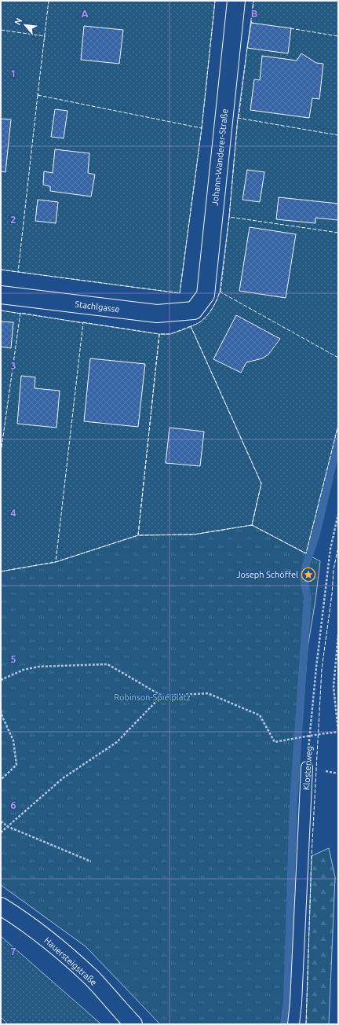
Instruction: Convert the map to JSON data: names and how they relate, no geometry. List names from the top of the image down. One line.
{"streets":{"street":["Johann-Wanderer-Straße","Stachlgasse","Hauersteigstraße"],"lane":["Klosterweg"]},"crossings":[["Johann-Wanderer-Straße","Stachlgasse"]],"parks":["Robinson-Spielplatz"],"places":{"place":["Joseph Schöffel"]},"north":"top left","grid":{"columns":["A","B"],"rows":["1","2","3","4","5","6","7"]}}
